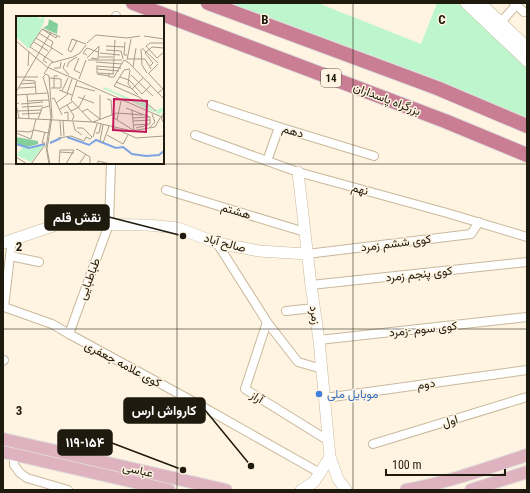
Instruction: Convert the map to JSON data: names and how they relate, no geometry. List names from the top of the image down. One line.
{"streets":{"highway":["14","بزرگراه پاسداران"],"main road":["عباسى"],"street":["دهم","نهم","هشتم","صالح آباد","کوی ششم زمرد","کوی پنجم زمرد","طباطبایی","زمرد","کوی سوم -زمرد","کوی علامه جعفری","دوم","آراز","اول"]},"crossings":[["نهم","کوی ششم زمرد"],["نهم","زمرد"],["هشتم","زمرد"],["صالح آباد","کوی ششم زمرد"],["صالح آباد","طباطبایی"],["صالح آباد","زمرد"],["صالح آباد","کوی علامه جعفری"],["کوی ششم زمرد","زمرد"],["کوی پنجم زمرد","زمرد"],["طباطبایی","کوی علامه جعفری"],["زمرد","کوی سوم -زمرد"],["زمرد","دوم"],["زمرد","آراز"]],"places":["نقش قلم","موبایل ملی","کارواش ارس","۱۱۹-۱۵۴"],"scale_bar":"100 m","grid":{"columns":["B","C"],"rows":["2","3"]}}
